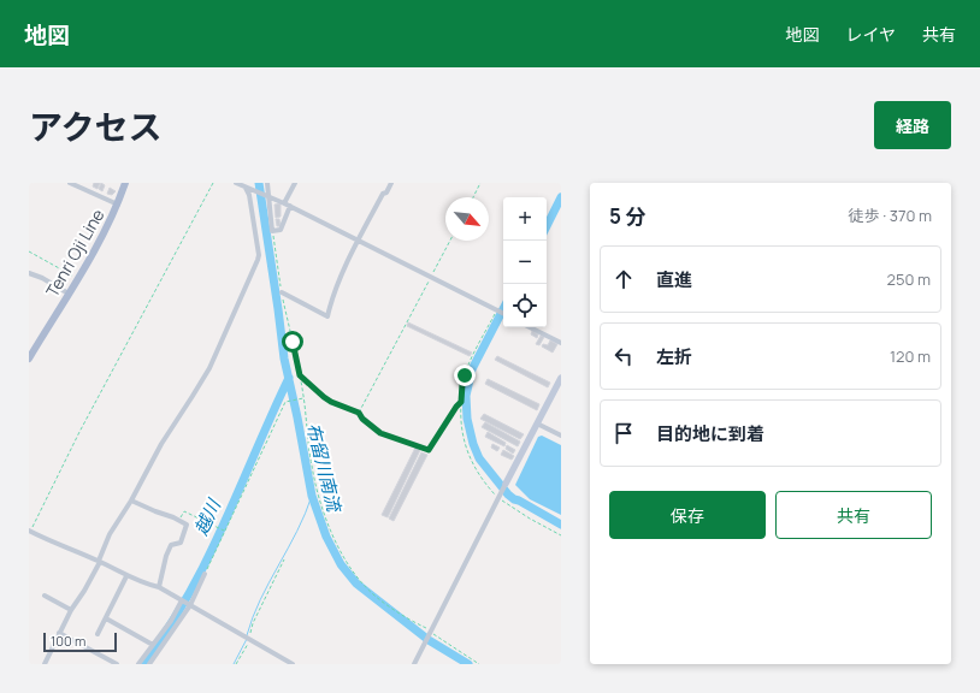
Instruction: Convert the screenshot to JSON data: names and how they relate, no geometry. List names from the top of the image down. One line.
{"streets":{"main road":["Tenri Oji Line"]},"water":["布留川南流","越川"],"scale_bar":"100 m","north":"bottom right","page":{"header":"地図","nav":["地図","レイヤ","共有"],"title":"アクセス","buttons":["経路",["保存","共有"]],"heading":["5 分","徒歩 · 370 m"],"map_buttons":["+","−"],"list":[["直進","250 m"],["左折","120 m"],"目的地に到着"],"scale":"100 m"}}
